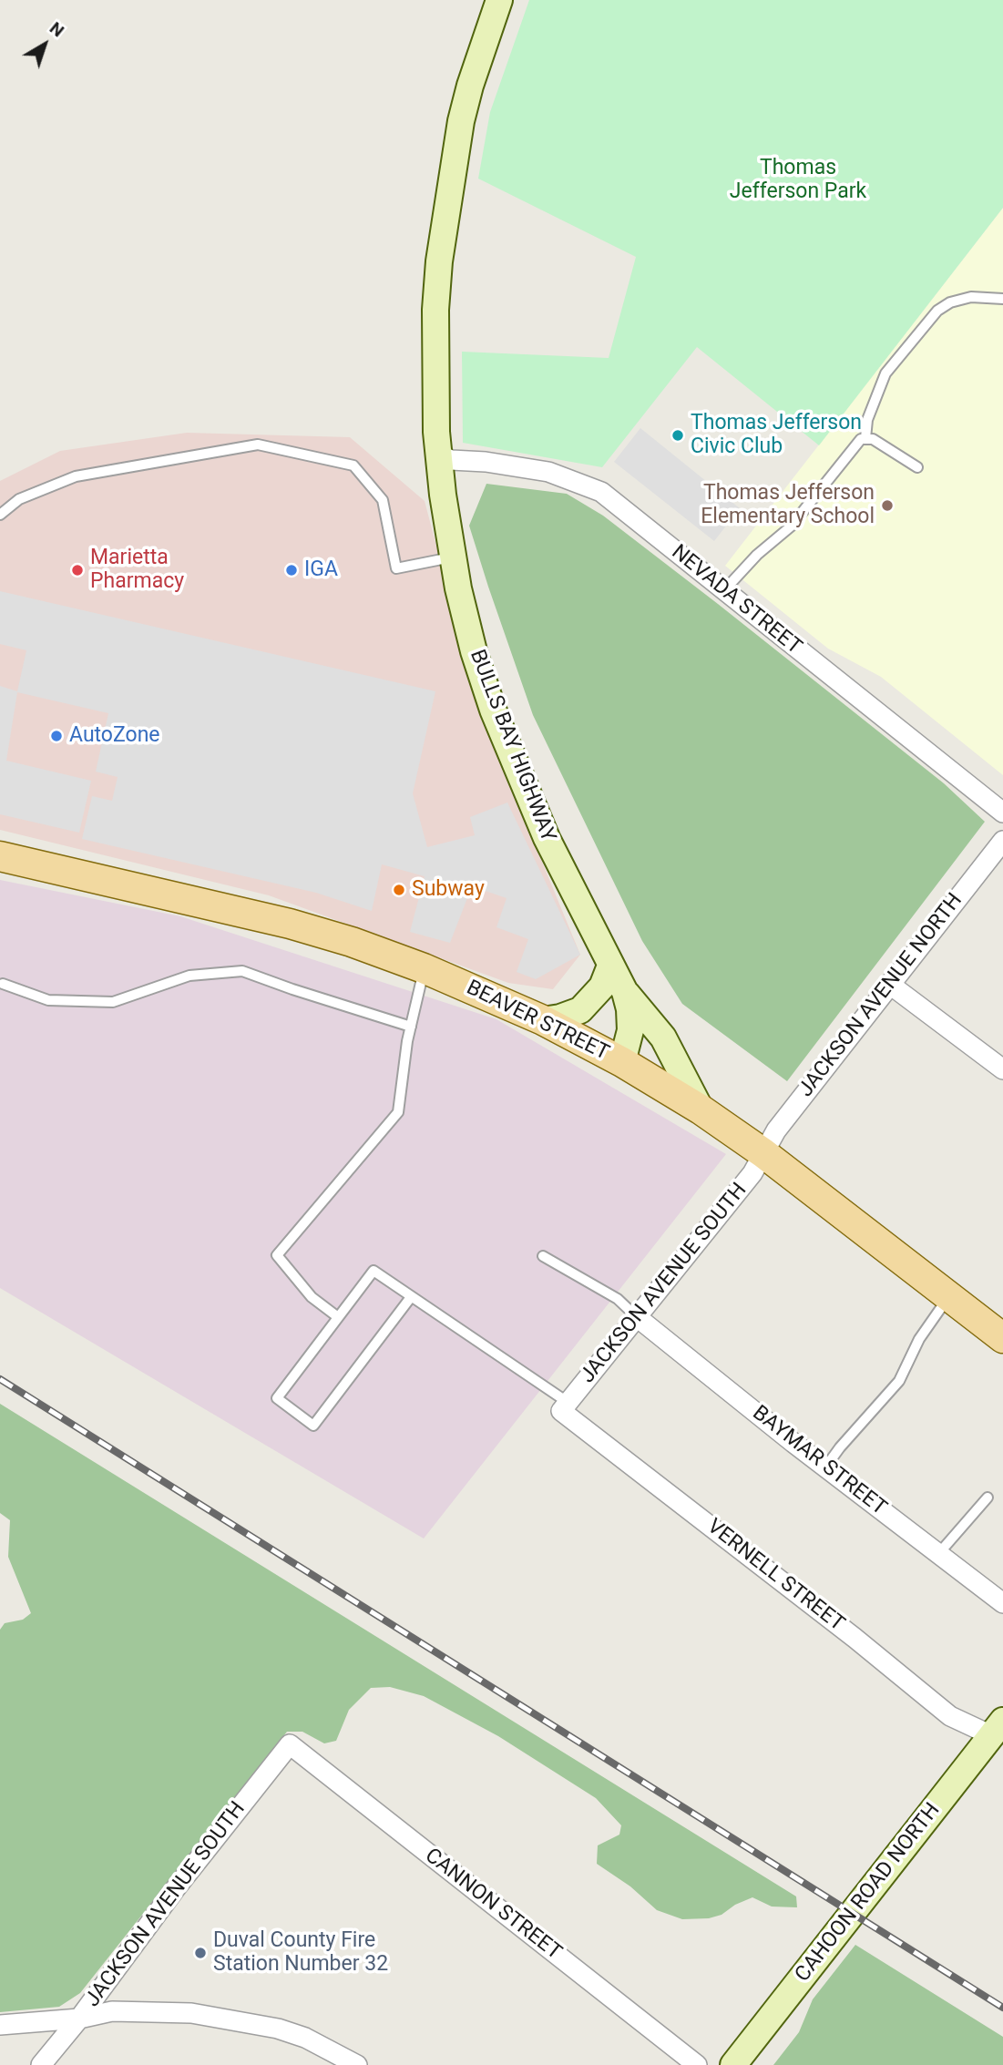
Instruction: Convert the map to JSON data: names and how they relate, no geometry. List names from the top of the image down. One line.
{"streets":{"main road":["BULLS BAY HIGHWAY","BEAVER STREET","CAHOON ROAD NORTH"],"street":["NEVADA STREET","JACKSON AVENUE NORTH","JACKSON AVENUE SOUTH","BAYMAR STREET","VERNELL STREET","CANNON STREET"]},"crossings":[["NEVADA STREET","BULLS BAY HIGHWAY"],["BULLS BAY HIGHWAY","BEAVER STREET"],["JACKSON AVENUE NORTH","BEAVER STREET"],["JACKSON AVENUE NORTH","JACKSON AVENUE SOUTH"],["BEAVER STREET","JACKSON AVENUE SOUTH"],["JACKSON AVENUE SOUTH","BAYMAR STREET"],["JACKSON AVENUE SOUTH","VERNELL STREET"],["JACKSON AVENUE SOUTH","CANNON STREET"],["VERNELL STREET","CAHOON ROAD NORTH"]],"parks":["Thomas Jefferson Park"],"places":["Thomas Jefferson Civic Club","Thomas Jefferson Elementary School","Marietta Pharmacy","IGA","AutoZone","Subway","Duval County Fire Station Number 32"],"north":"top right"}
